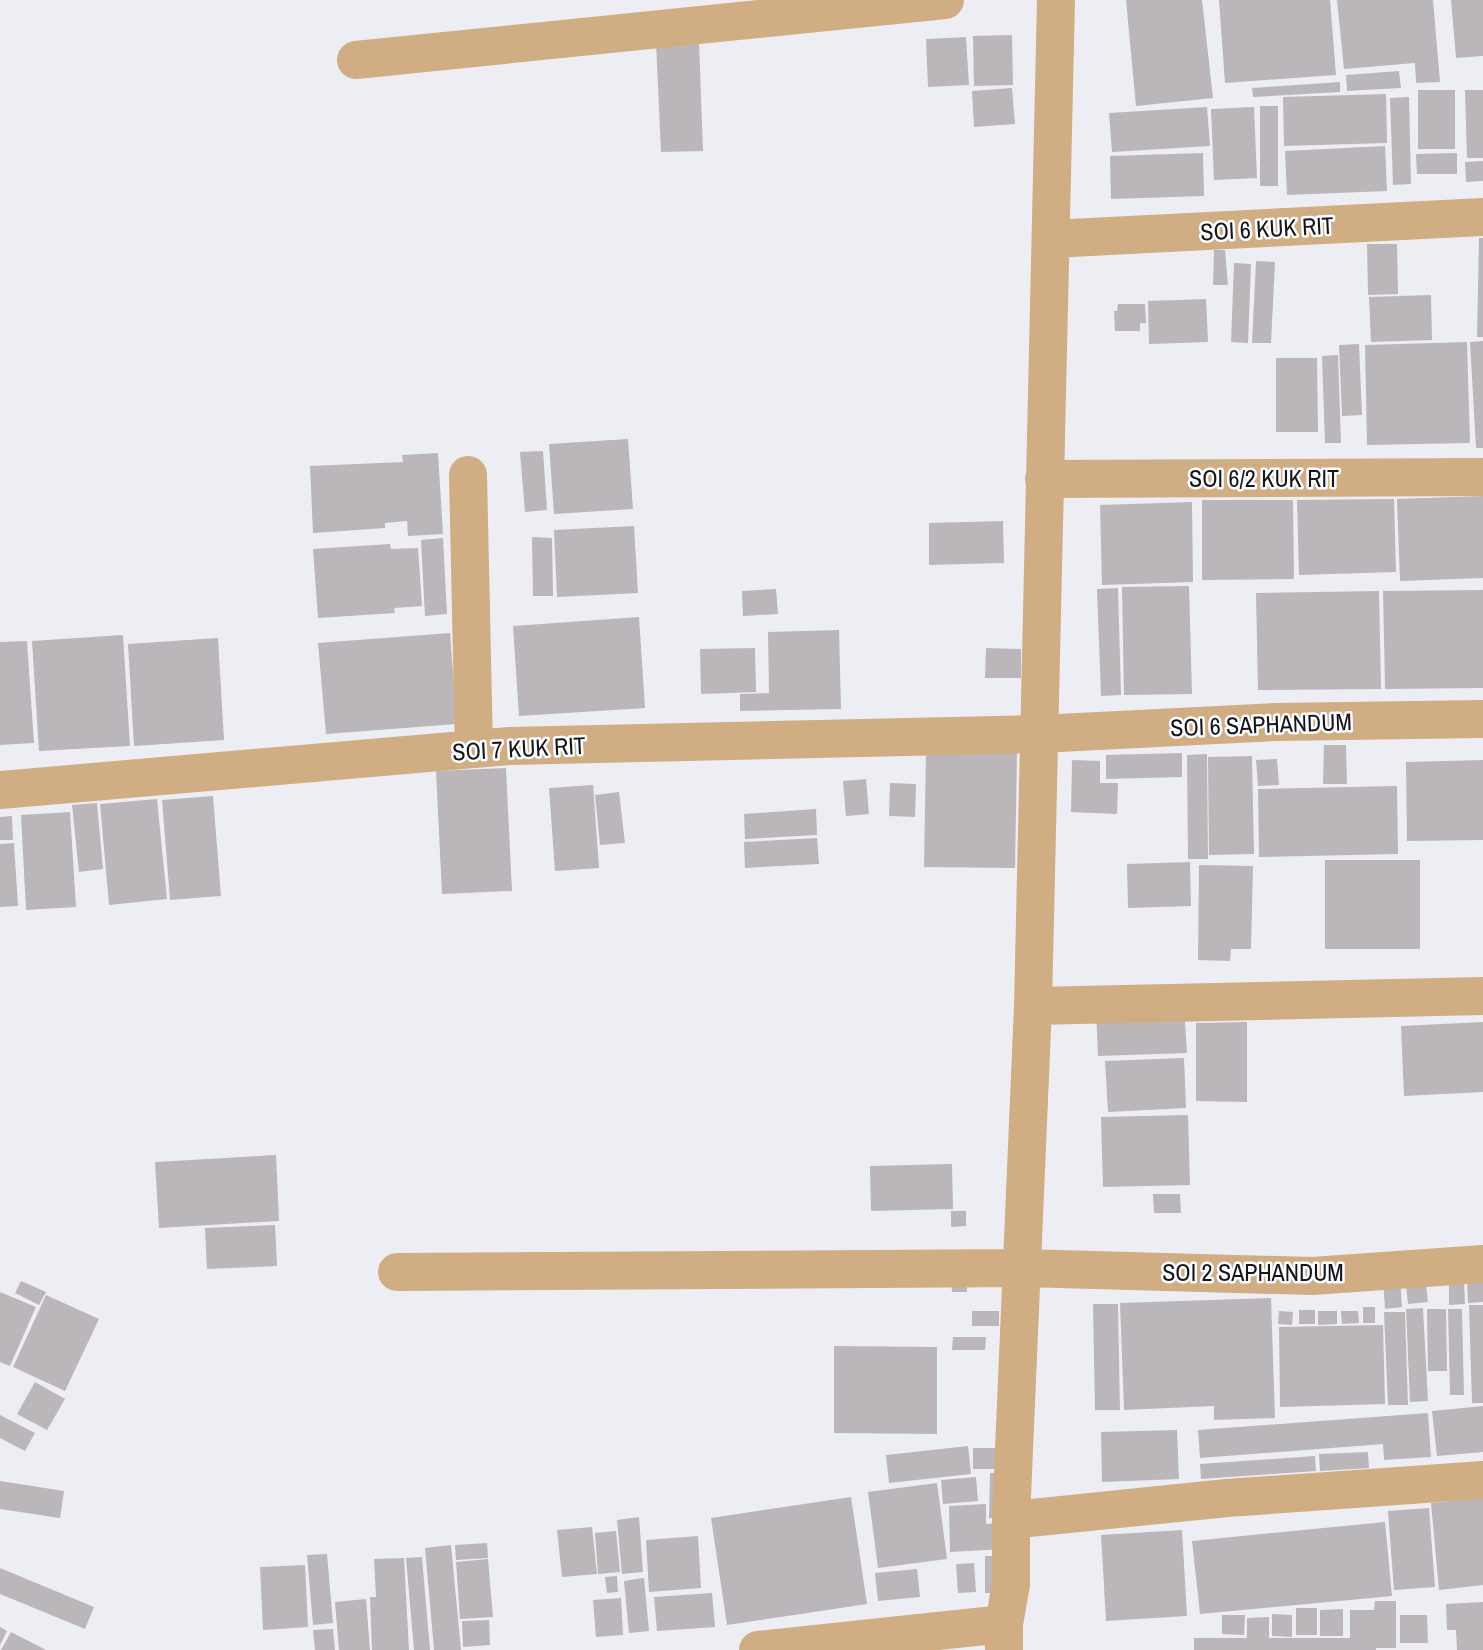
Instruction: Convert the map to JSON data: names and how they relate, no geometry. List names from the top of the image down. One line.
{"streets":{"street":["SOI 6 KUK RIT","SOI 6/2 KUK RIT","SOI 6 SAPHANDUM","SOI 7 KUK RIT","SOI 2 SAPHANDUM"]},"crossings":[["SOI 6 SAPHANDUM","SOI 7 KUK RIT"]]}
